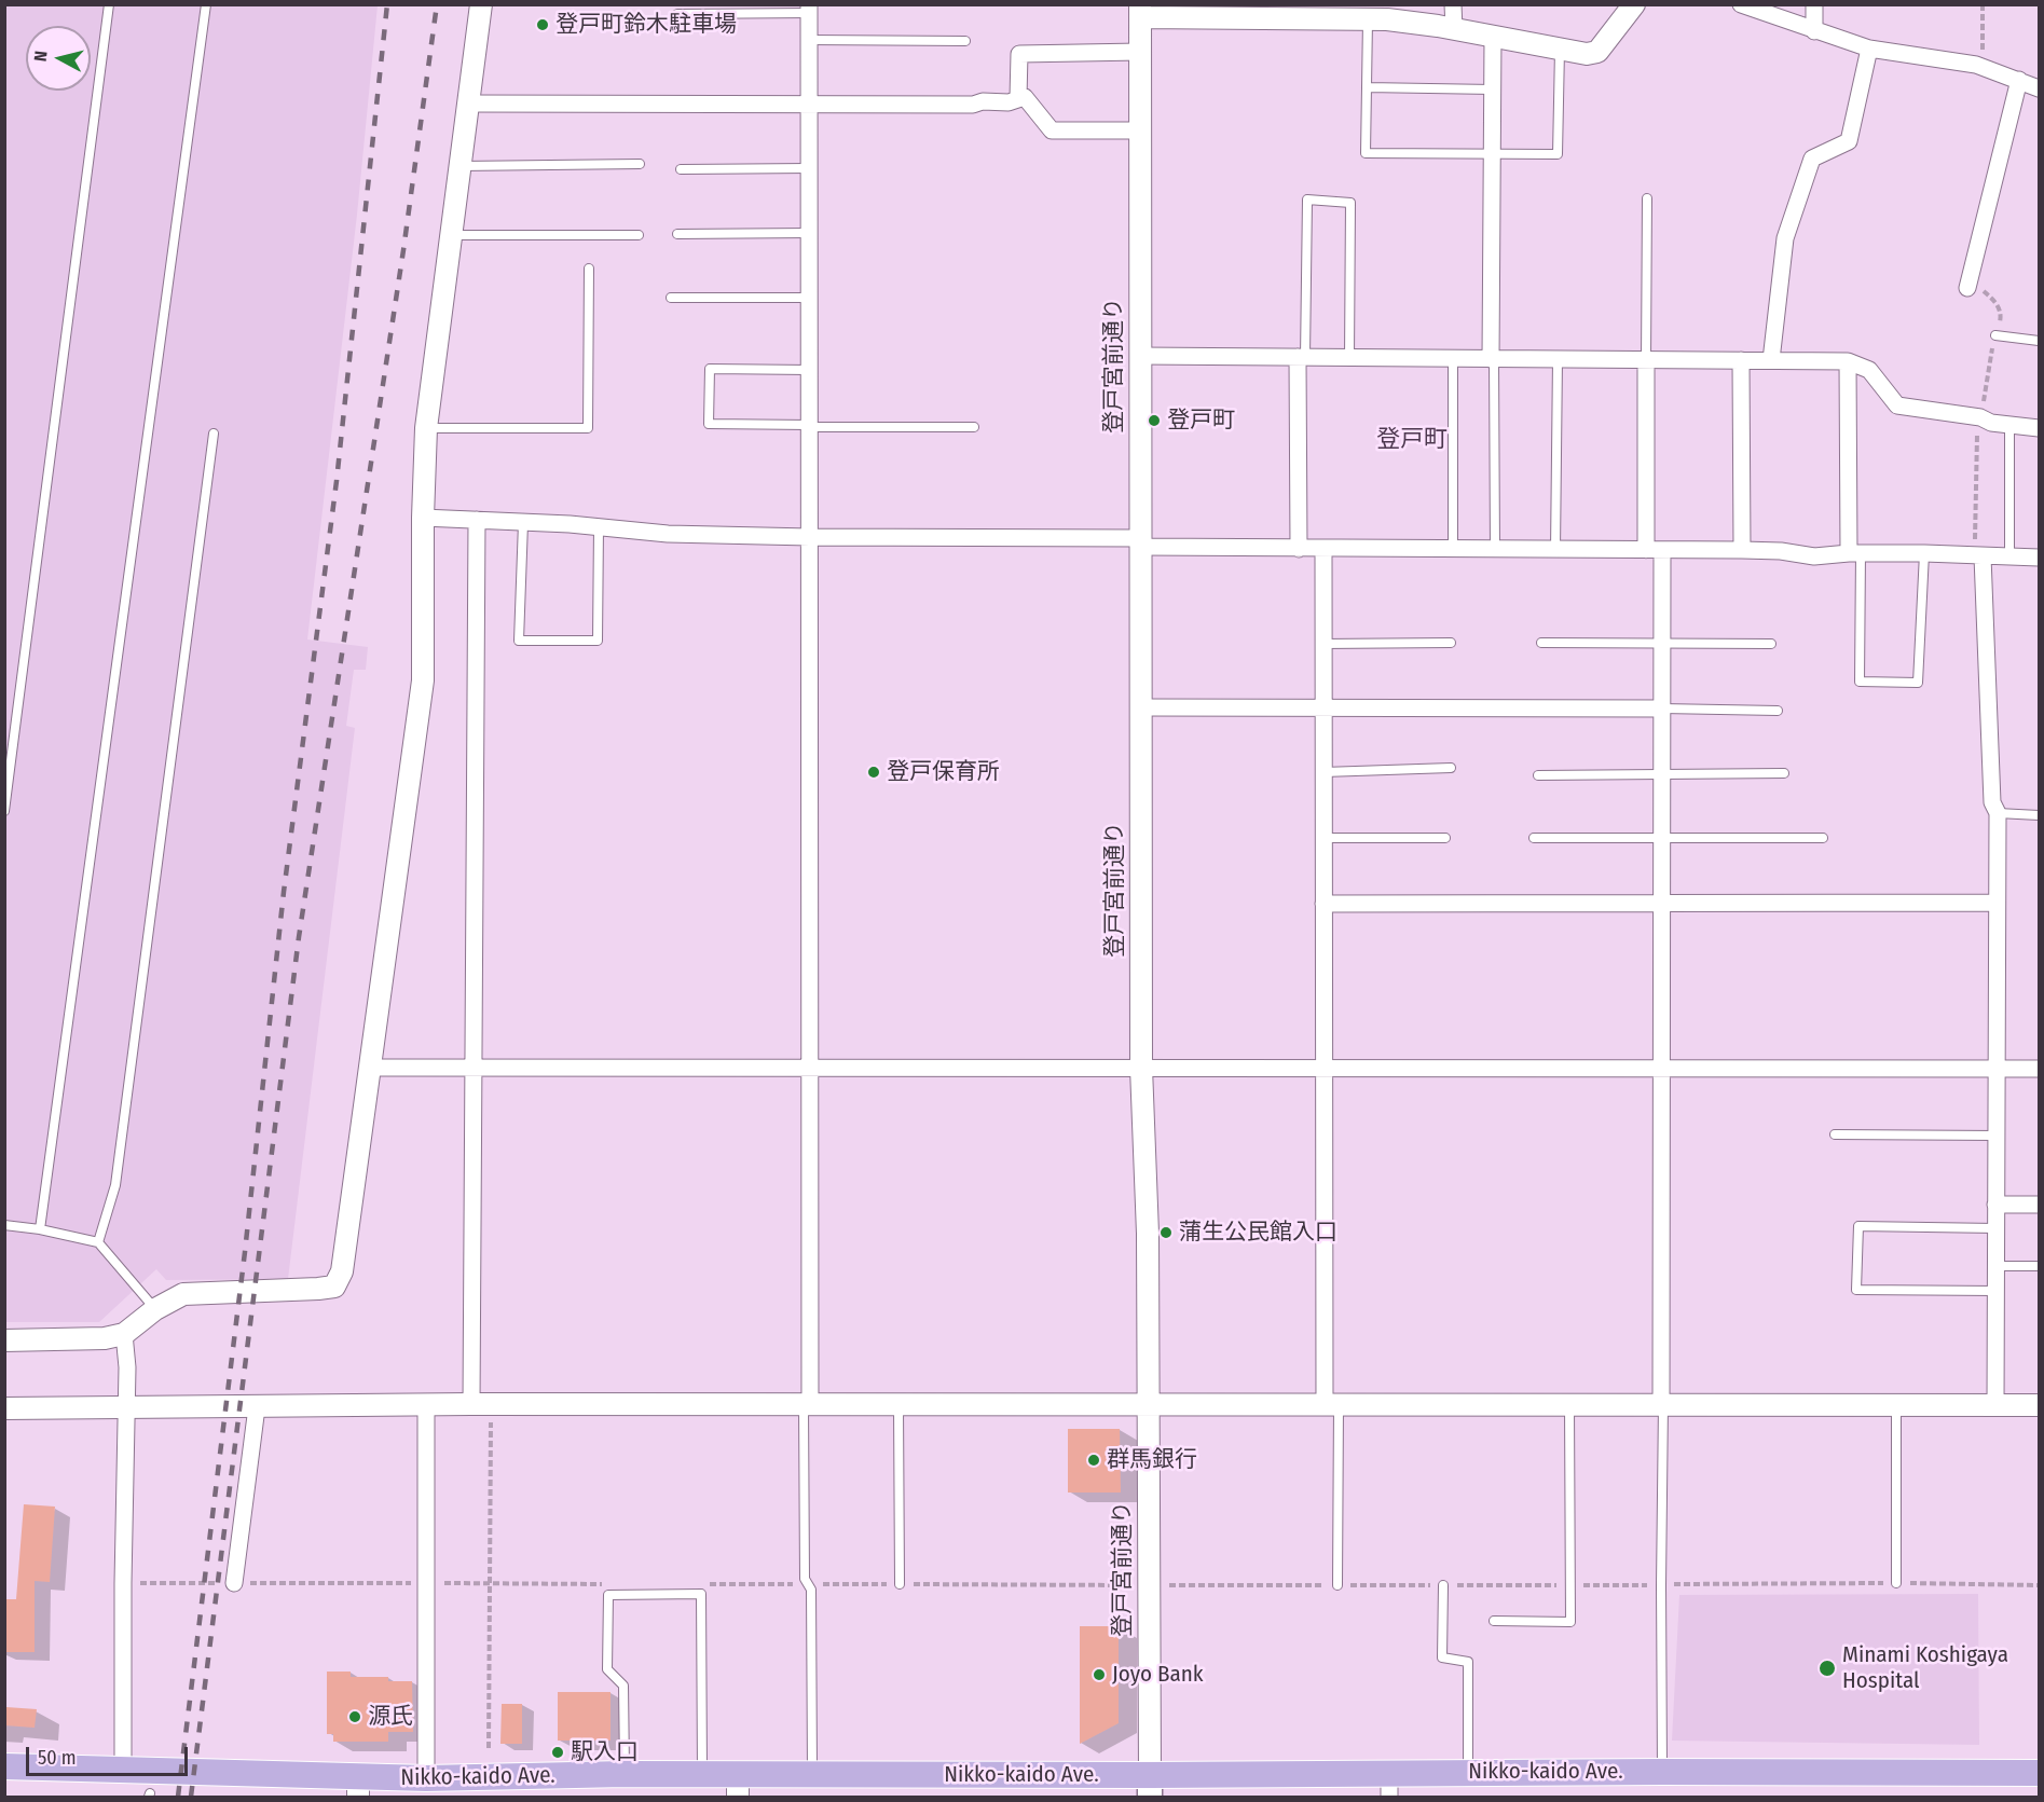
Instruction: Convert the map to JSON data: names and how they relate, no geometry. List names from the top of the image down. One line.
{"streets":{"main road":["Nikko-kaido Ave."],"street":["登戸宮前通り"]},"crossings":[["登戸宮前通り","Nikko-kaido Ave."]],"districts":["登戸町"],"places":["登戸町鈴木駐車場","登戸町","登戸保育所","蒲生公民館入口","群馬銀行","Minami Koshigaya Hospital","Joyo Bank","源氏","駅入口"],"scale_bar":"50 m","north":"left"}
